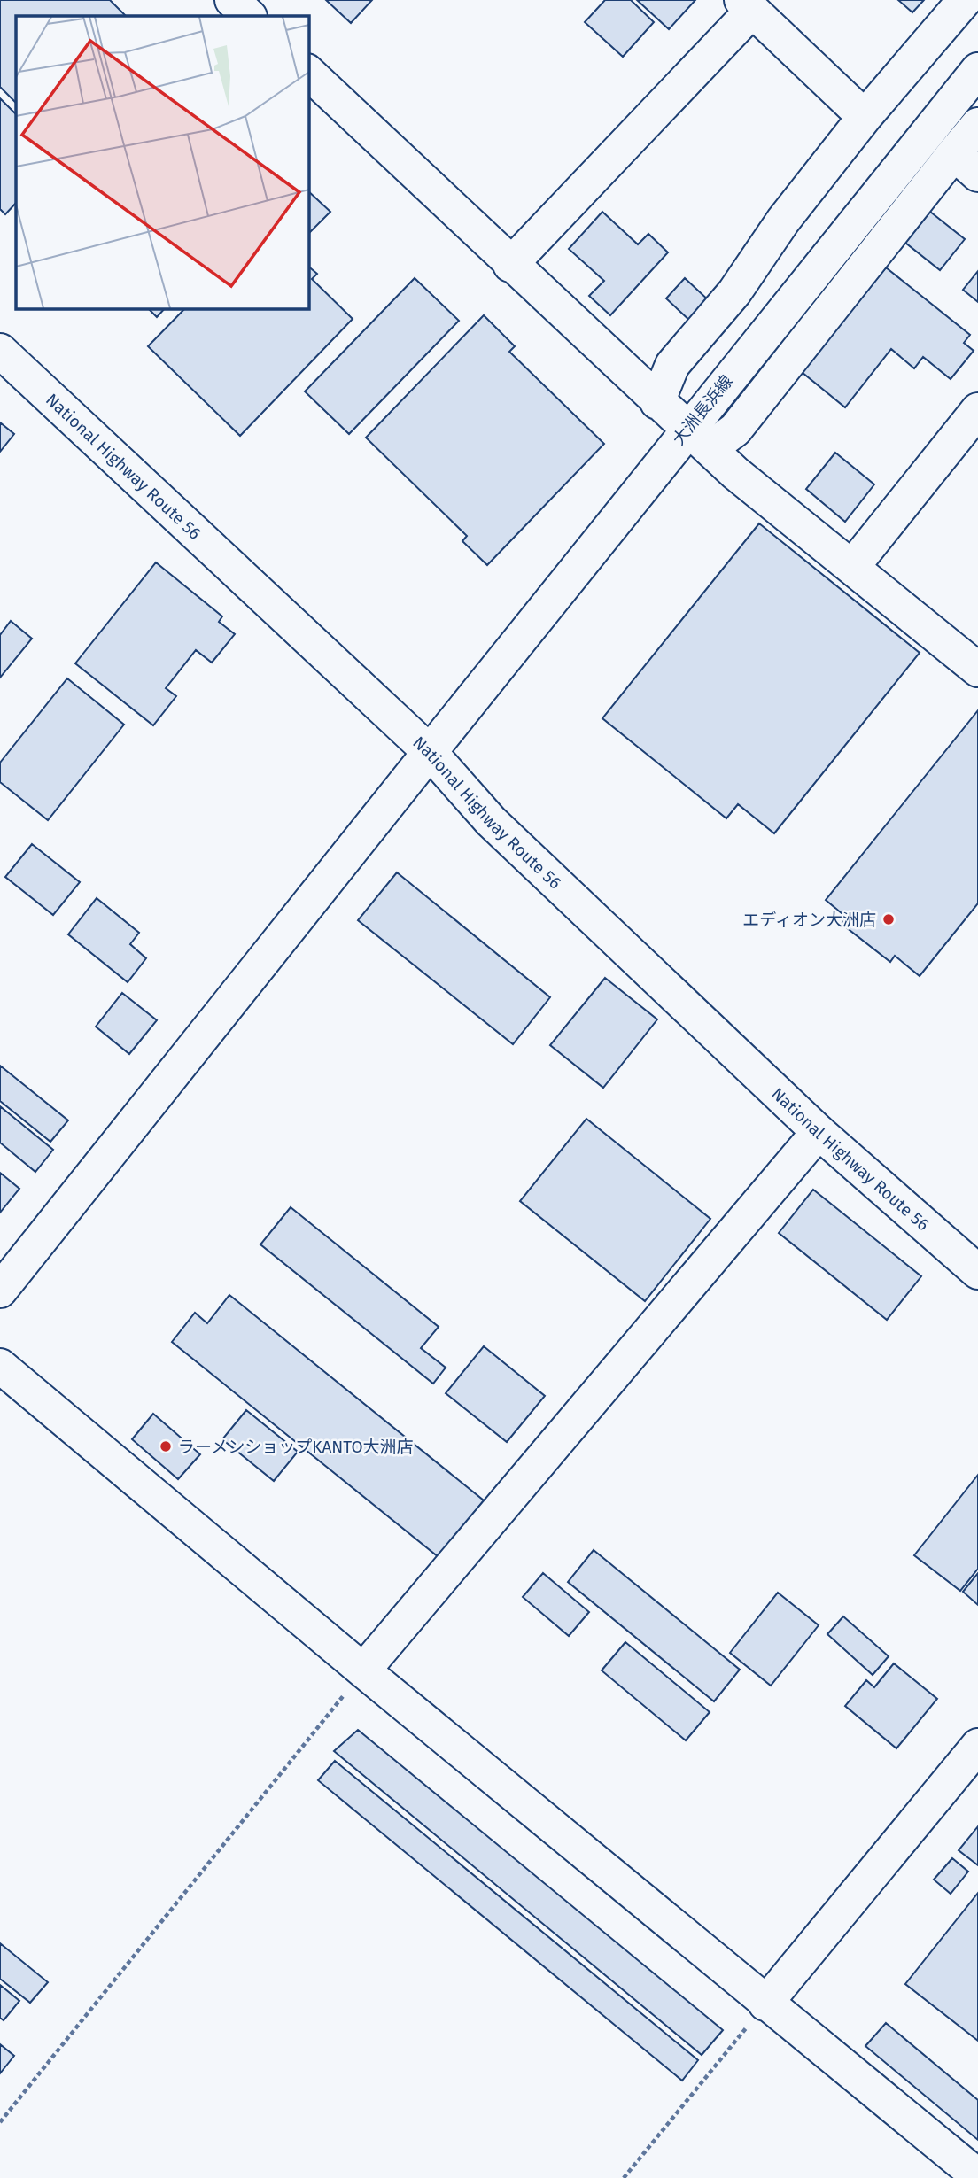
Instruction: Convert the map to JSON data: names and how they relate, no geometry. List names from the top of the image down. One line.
{"streets":{"main road":["大洲長浜線","National Highway Route 56"]},"crossings":[["大洲長浜線","National Highway Route 56"]],"places":["エディオン大洲店","ラーメンショップKANTO大洲店"]}
